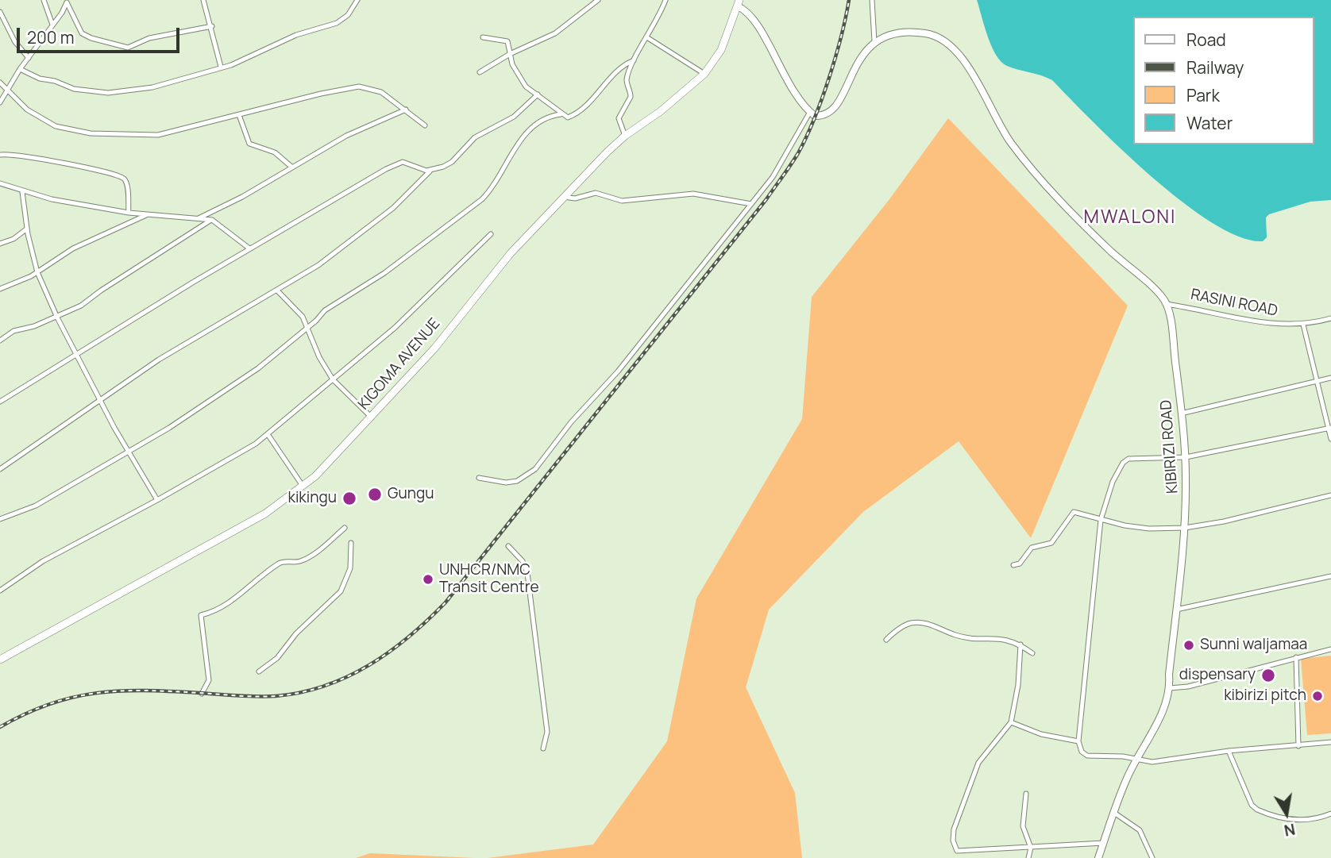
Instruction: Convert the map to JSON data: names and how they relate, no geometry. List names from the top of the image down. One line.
{"streets":{"main road":["KIGOMA AVENUE"],"street":["RASINI ROAD","KIBIRIZI ROAD"]},"crossings":[["RASINI ROAD","KIBIRIZI ROAD"]],"districts":["MWALONI"],"places":["Gungu","kikingu","UNHCR/NMC Transit Centre","Sunni waljamaa","dispensary","kibirizi pitch"],"legend":["Road","Railway","Park","Water"],"scale_bar":"200 m","north":"bottom"}
